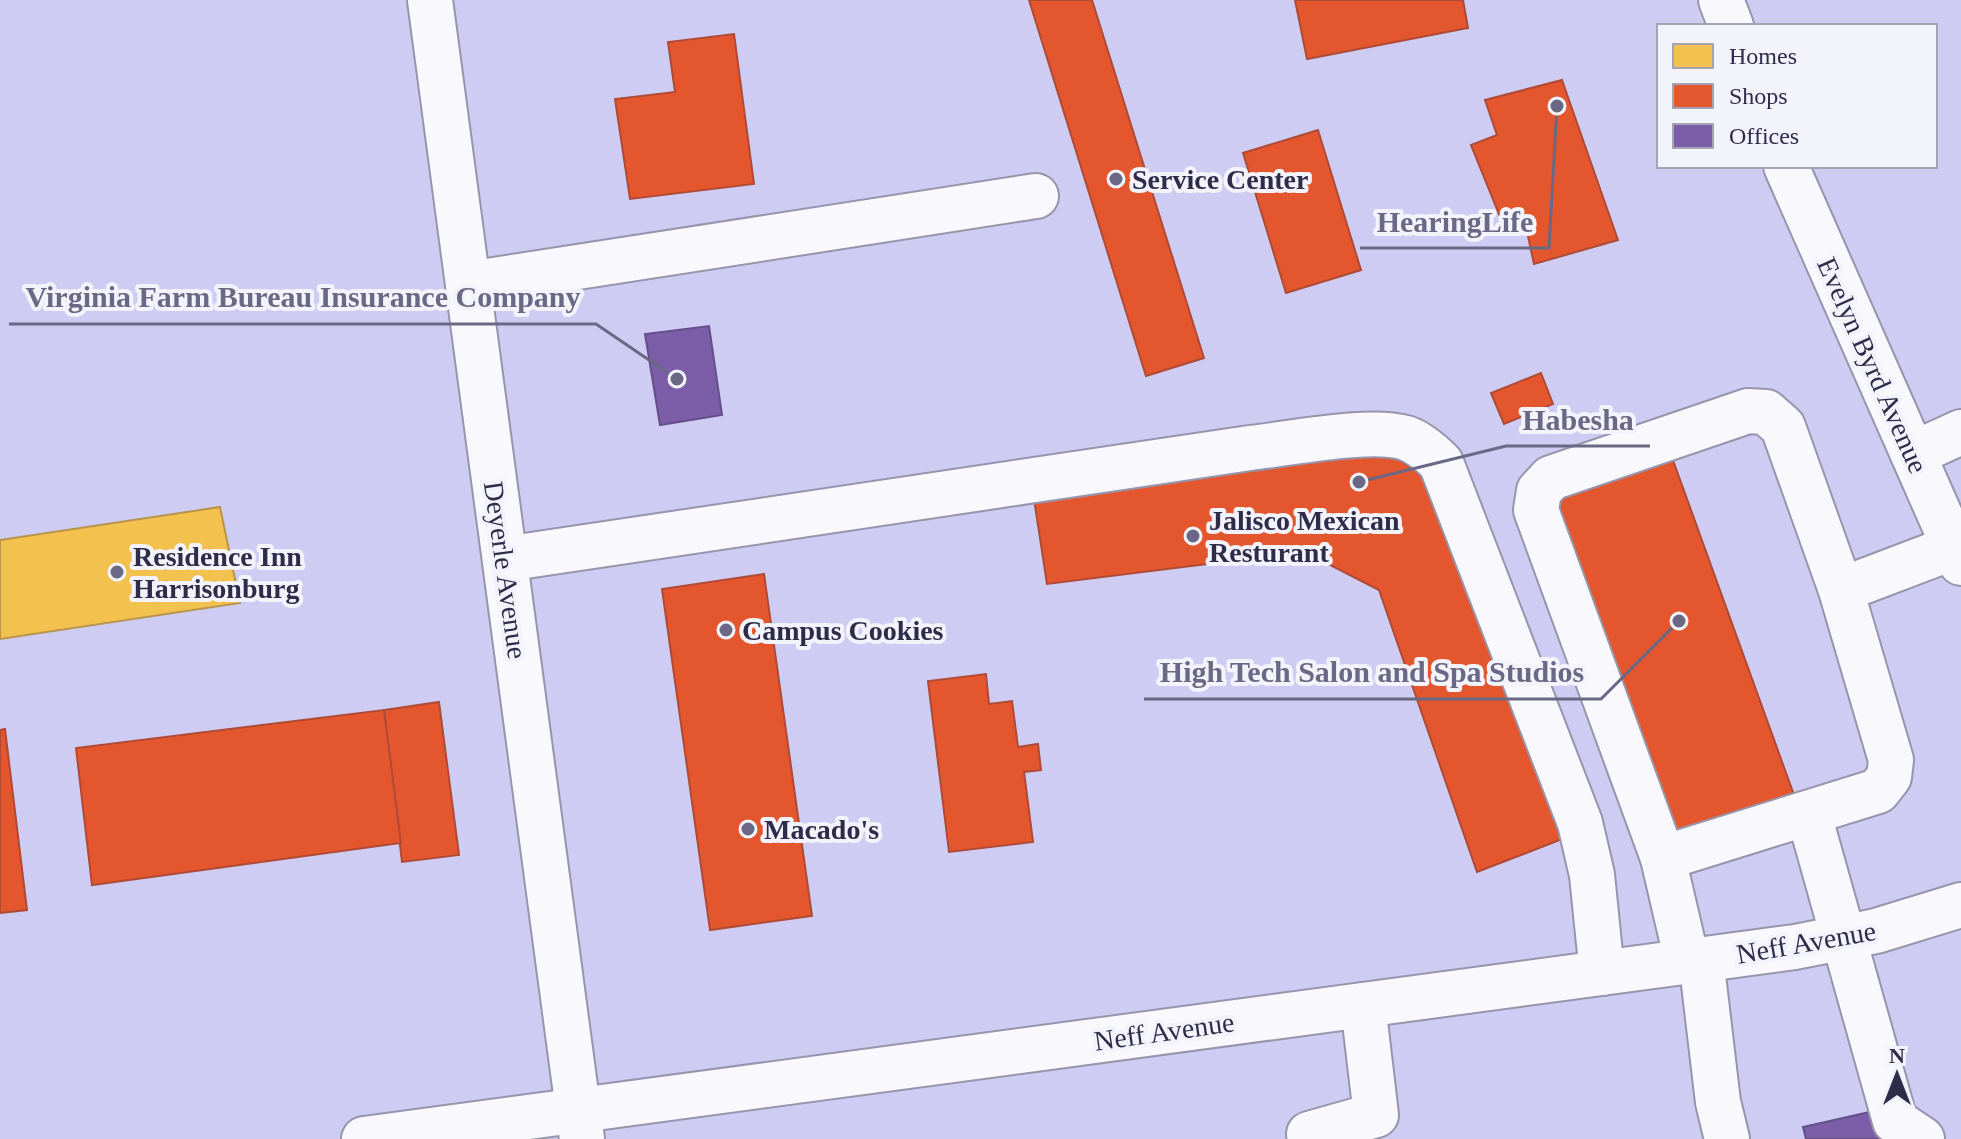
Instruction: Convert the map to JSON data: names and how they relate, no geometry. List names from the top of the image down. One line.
{"streets":{"street":["Evelyn Byrd Avenue","Deyerle Avenue","Neff Avenue"]},"crossings":[["Deyerle Avenue","Neff Avenue"]],"places":["HearingLife","Service Center","Virginia Farm Bureau Insurance Company","Habesha","Jalisco Mexican Resturant","Residence Inn Harrisonburg","High Tech Salon and Spa Studios","Campus Cookies","Macado's"],"legend":["Homes","Shops","Offices"],"north":"top"}
